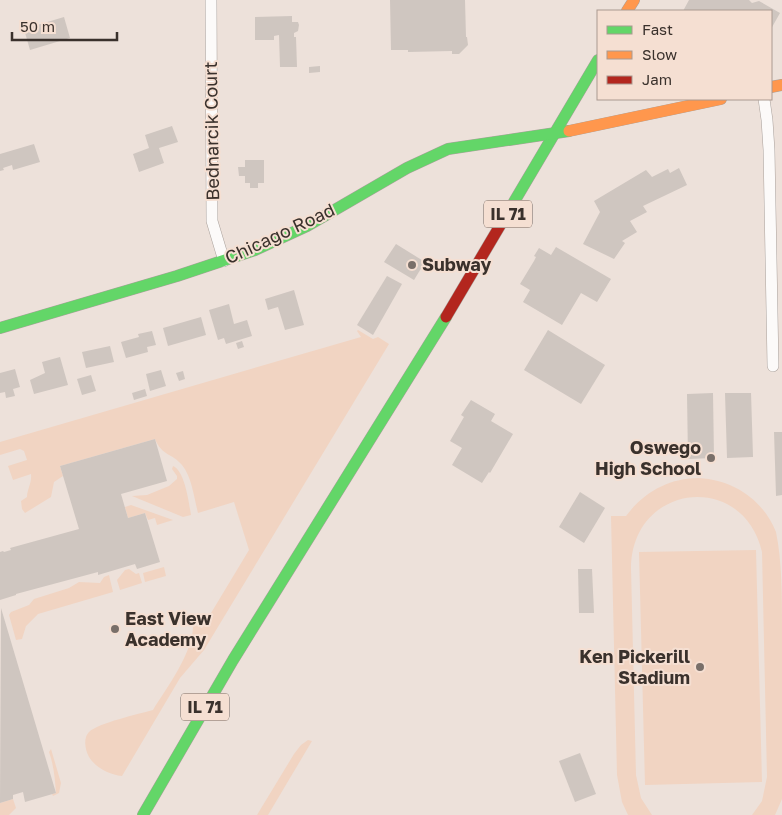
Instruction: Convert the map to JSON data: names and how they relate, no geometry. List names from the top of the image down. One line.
{"streets":{"main road":["IL 71","Chicago Road"],"street":["Bednarcik Court"]},"crossings":[["Bednarcik Court","Chicago Road"],["IL 71","Chicago Road"]],"places":["Subway","Oswego High School","East View Academy","Ken Pickerill Stadium"],"legend":["Fast","Slow","Jam"],"scale_bar":"50 m"}
